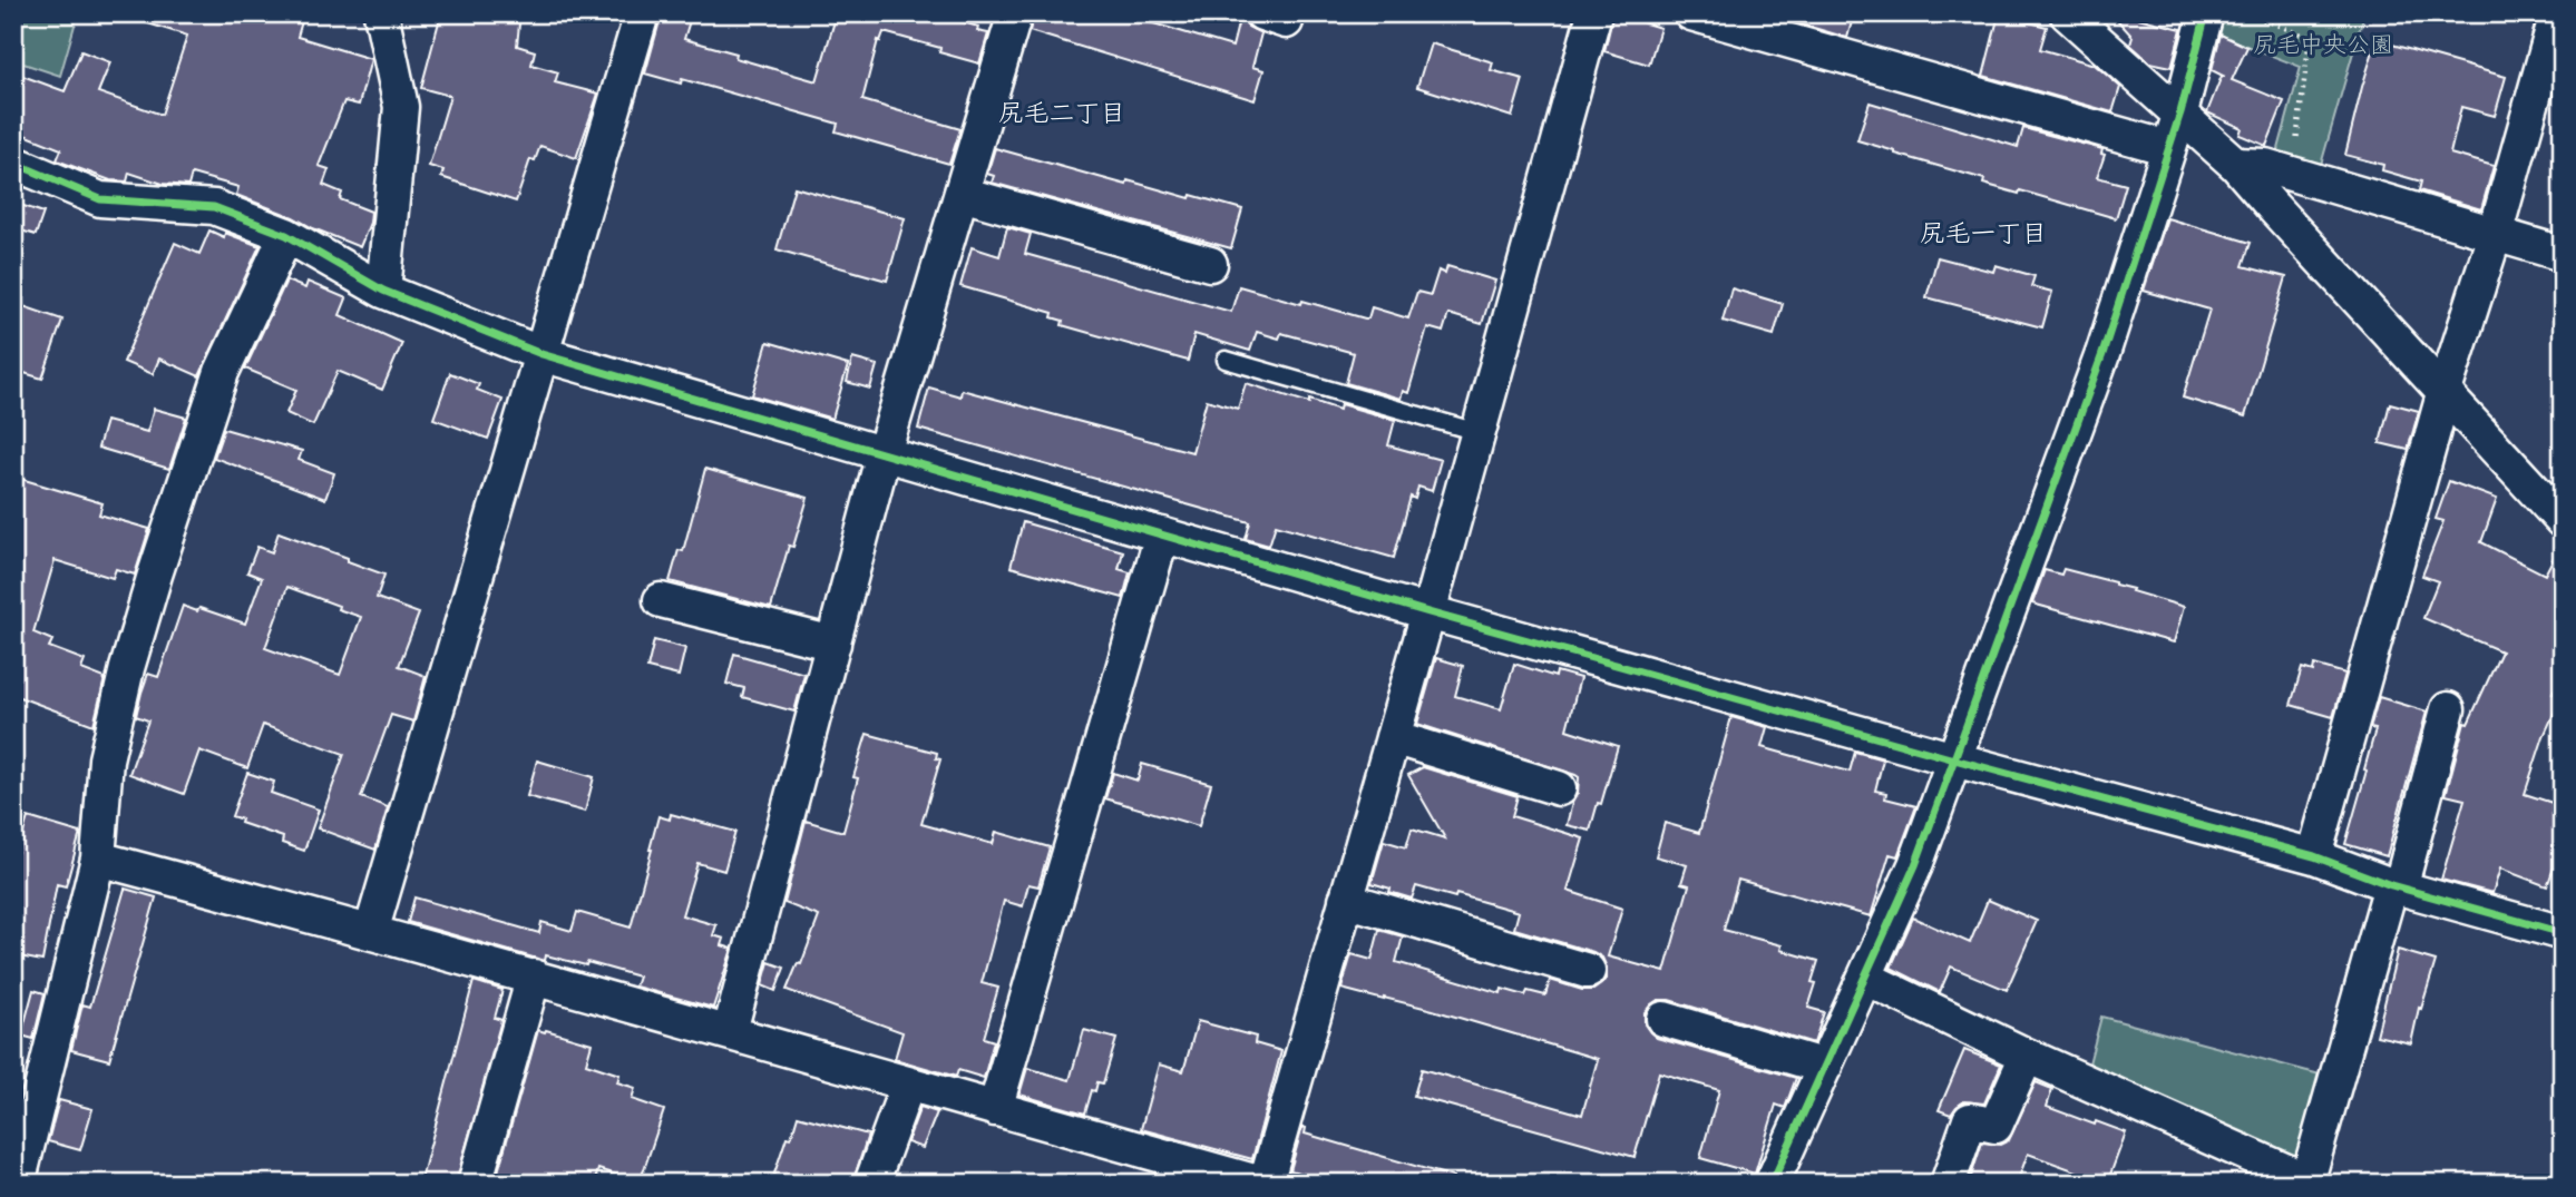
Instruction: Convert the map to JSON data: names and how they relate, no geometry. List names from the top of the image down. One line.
{"districts":["尻毛二丁目","尻毛一丁目"],"parks":["尻毛中央公園"]}
